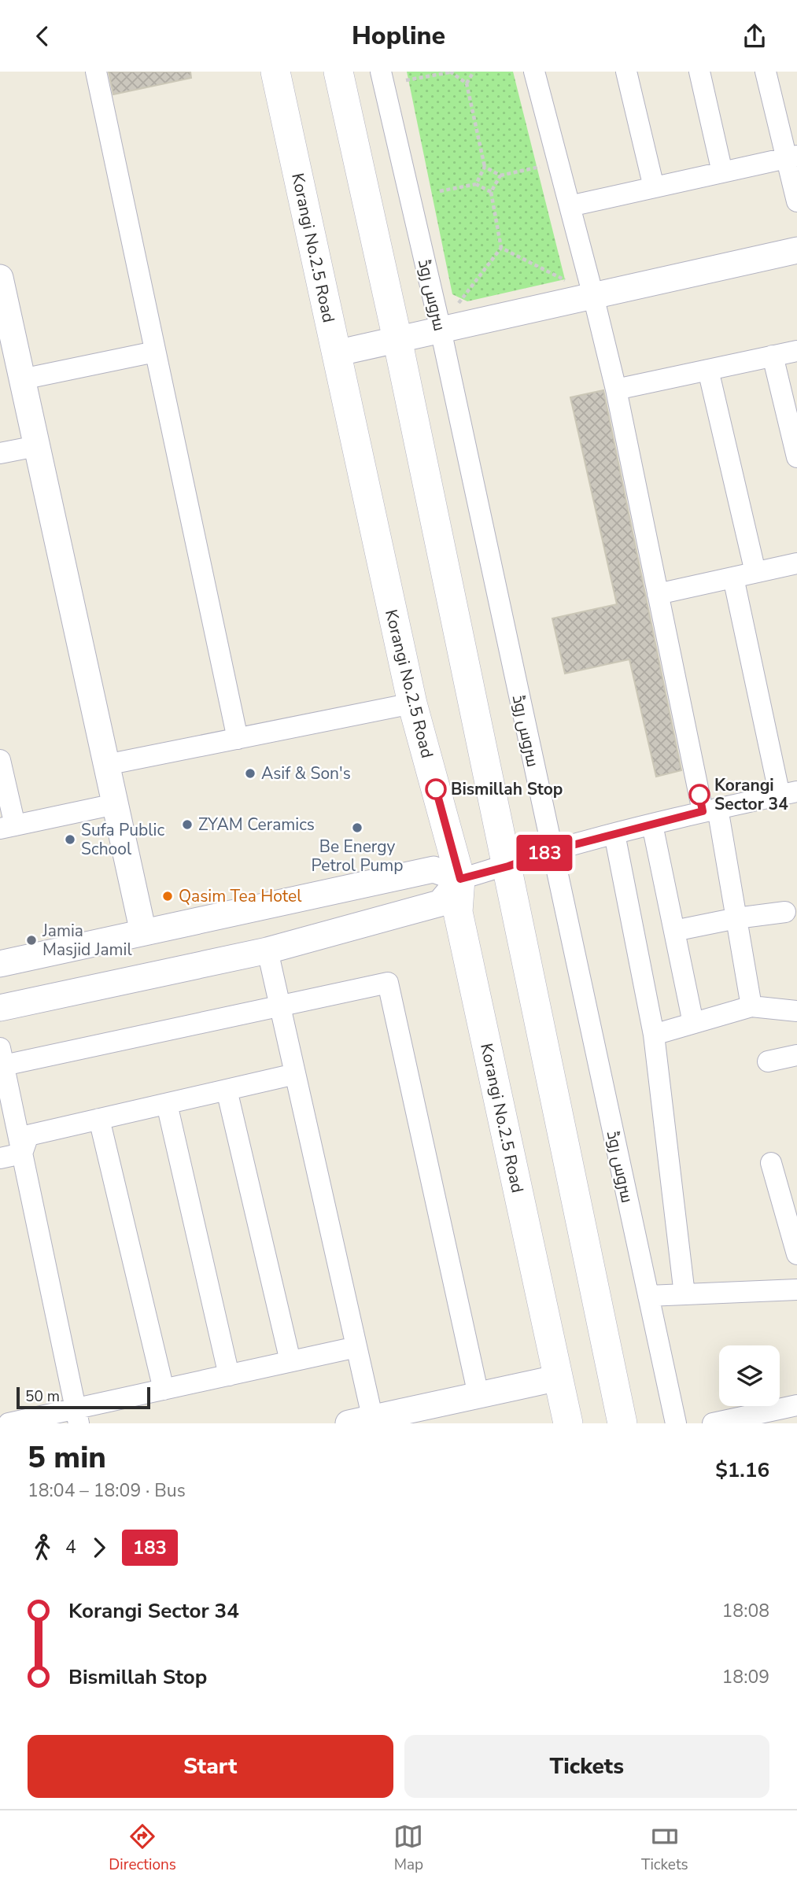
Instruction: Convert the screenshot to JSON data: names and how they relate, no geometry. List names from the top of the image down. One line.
{"streets":{"main road":["Korangi No.2.5 Road"],"street":["سروس روڈ"]},"places":["Asif & Son's","Bismillah Stop","Korangi Sector 34","ZYAM Ceramics","Be Energy Petrol Pump","Sufa Public School","Qasim Tea Hotel","Jamia Masjid Jamil"],"lines":["bus line 183"],"scale_bar":"50 m","page":{"header":"Hopline","on_map":"183","scale":"50 m","heading":["5 min","18:04 – 18:09 · Bus","$1.16"],"legs":["4","183"],"list":[{"name":"Korangi Sector 34","value":"18:08"},{"name":"Bismillah Stop","value":"18:09"}],"buttons":["Start","Tickets"],"tabs":["Directions","Map","Tickets"]}}
